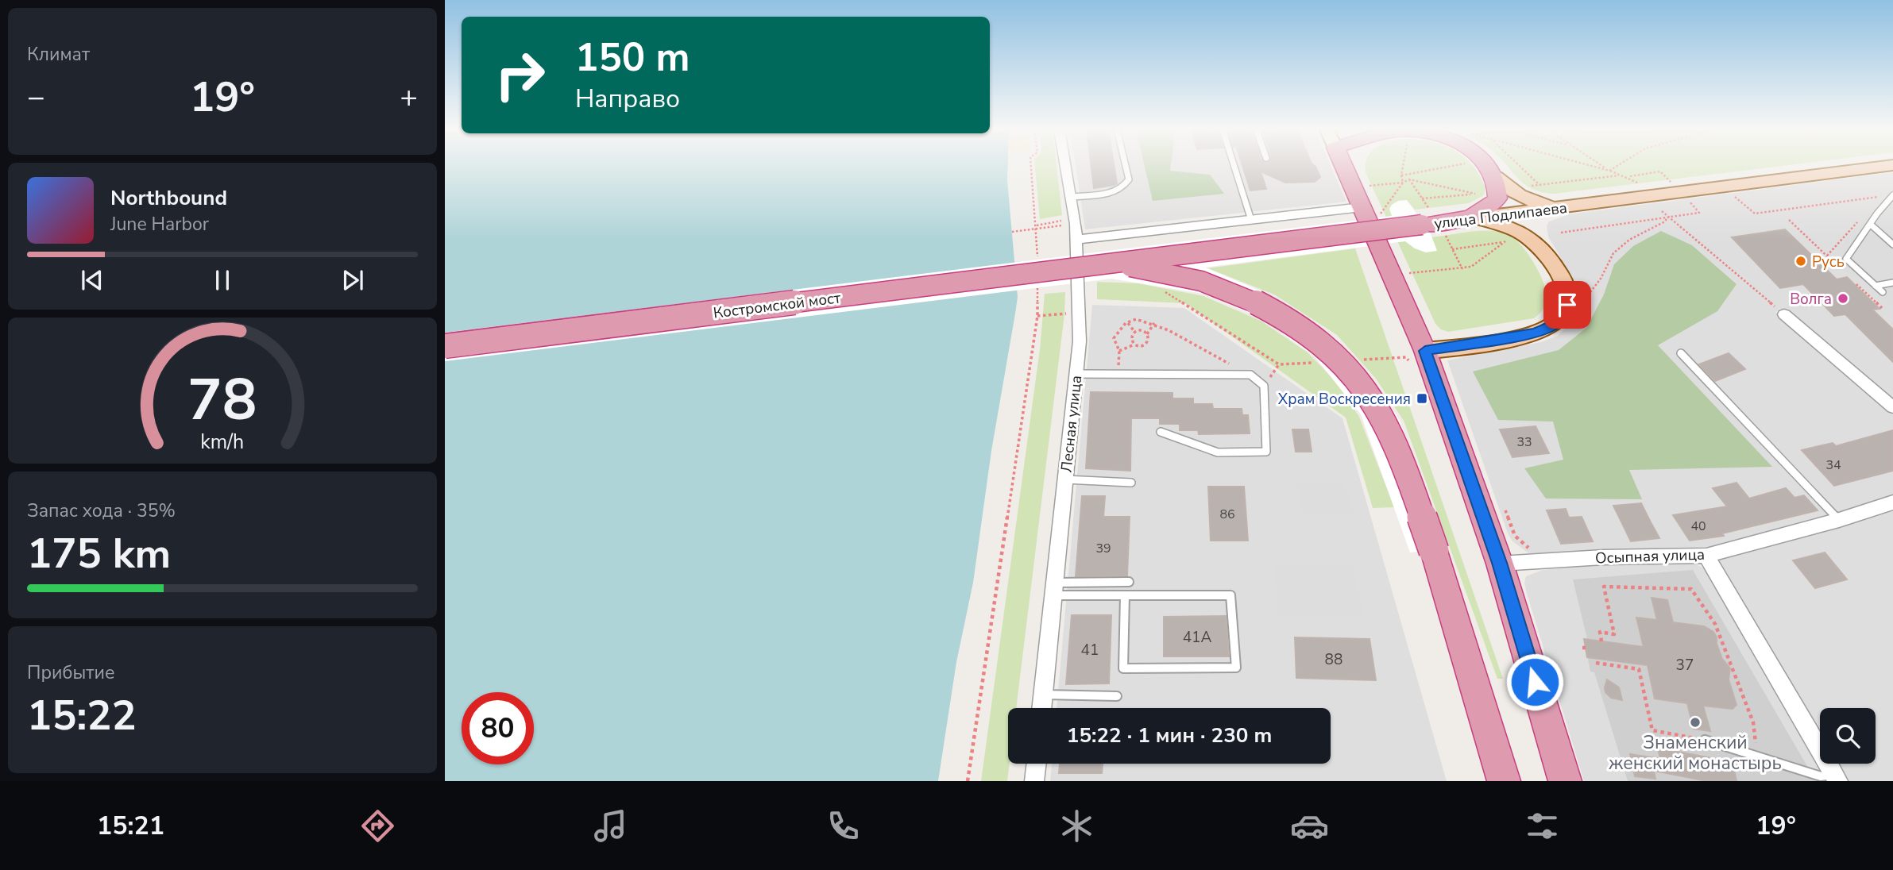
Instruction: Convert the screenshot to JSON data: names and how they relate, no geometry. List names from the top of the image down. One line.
{"streets":{"highway":["улица Подлипаева","Костромской мост"],"street":["Лесная улица","Осыпная улица"]},"crossings":[["улица Подлипаева","Костромской мост"]],"places":{"other":["Русь","Волга","Знаменский женский монастырь"],"transit":["Храм Воскресения"]},"house_numbers":["33","34","86","40","39","41А","41","88","37"],"page":{"tile":["Климат",["Запас хода · 35%","175 km"],["Прибытие","15:22"]],"turn":["150 m","Направо"],"heat":["−","19°","+"],"song":["Northbound","June Harbor"],"limit":"80","trip":"15:22 · 1 мин · 230 m","tabs":["15:21","19°"],"gauge":["78","km/h"]}}
